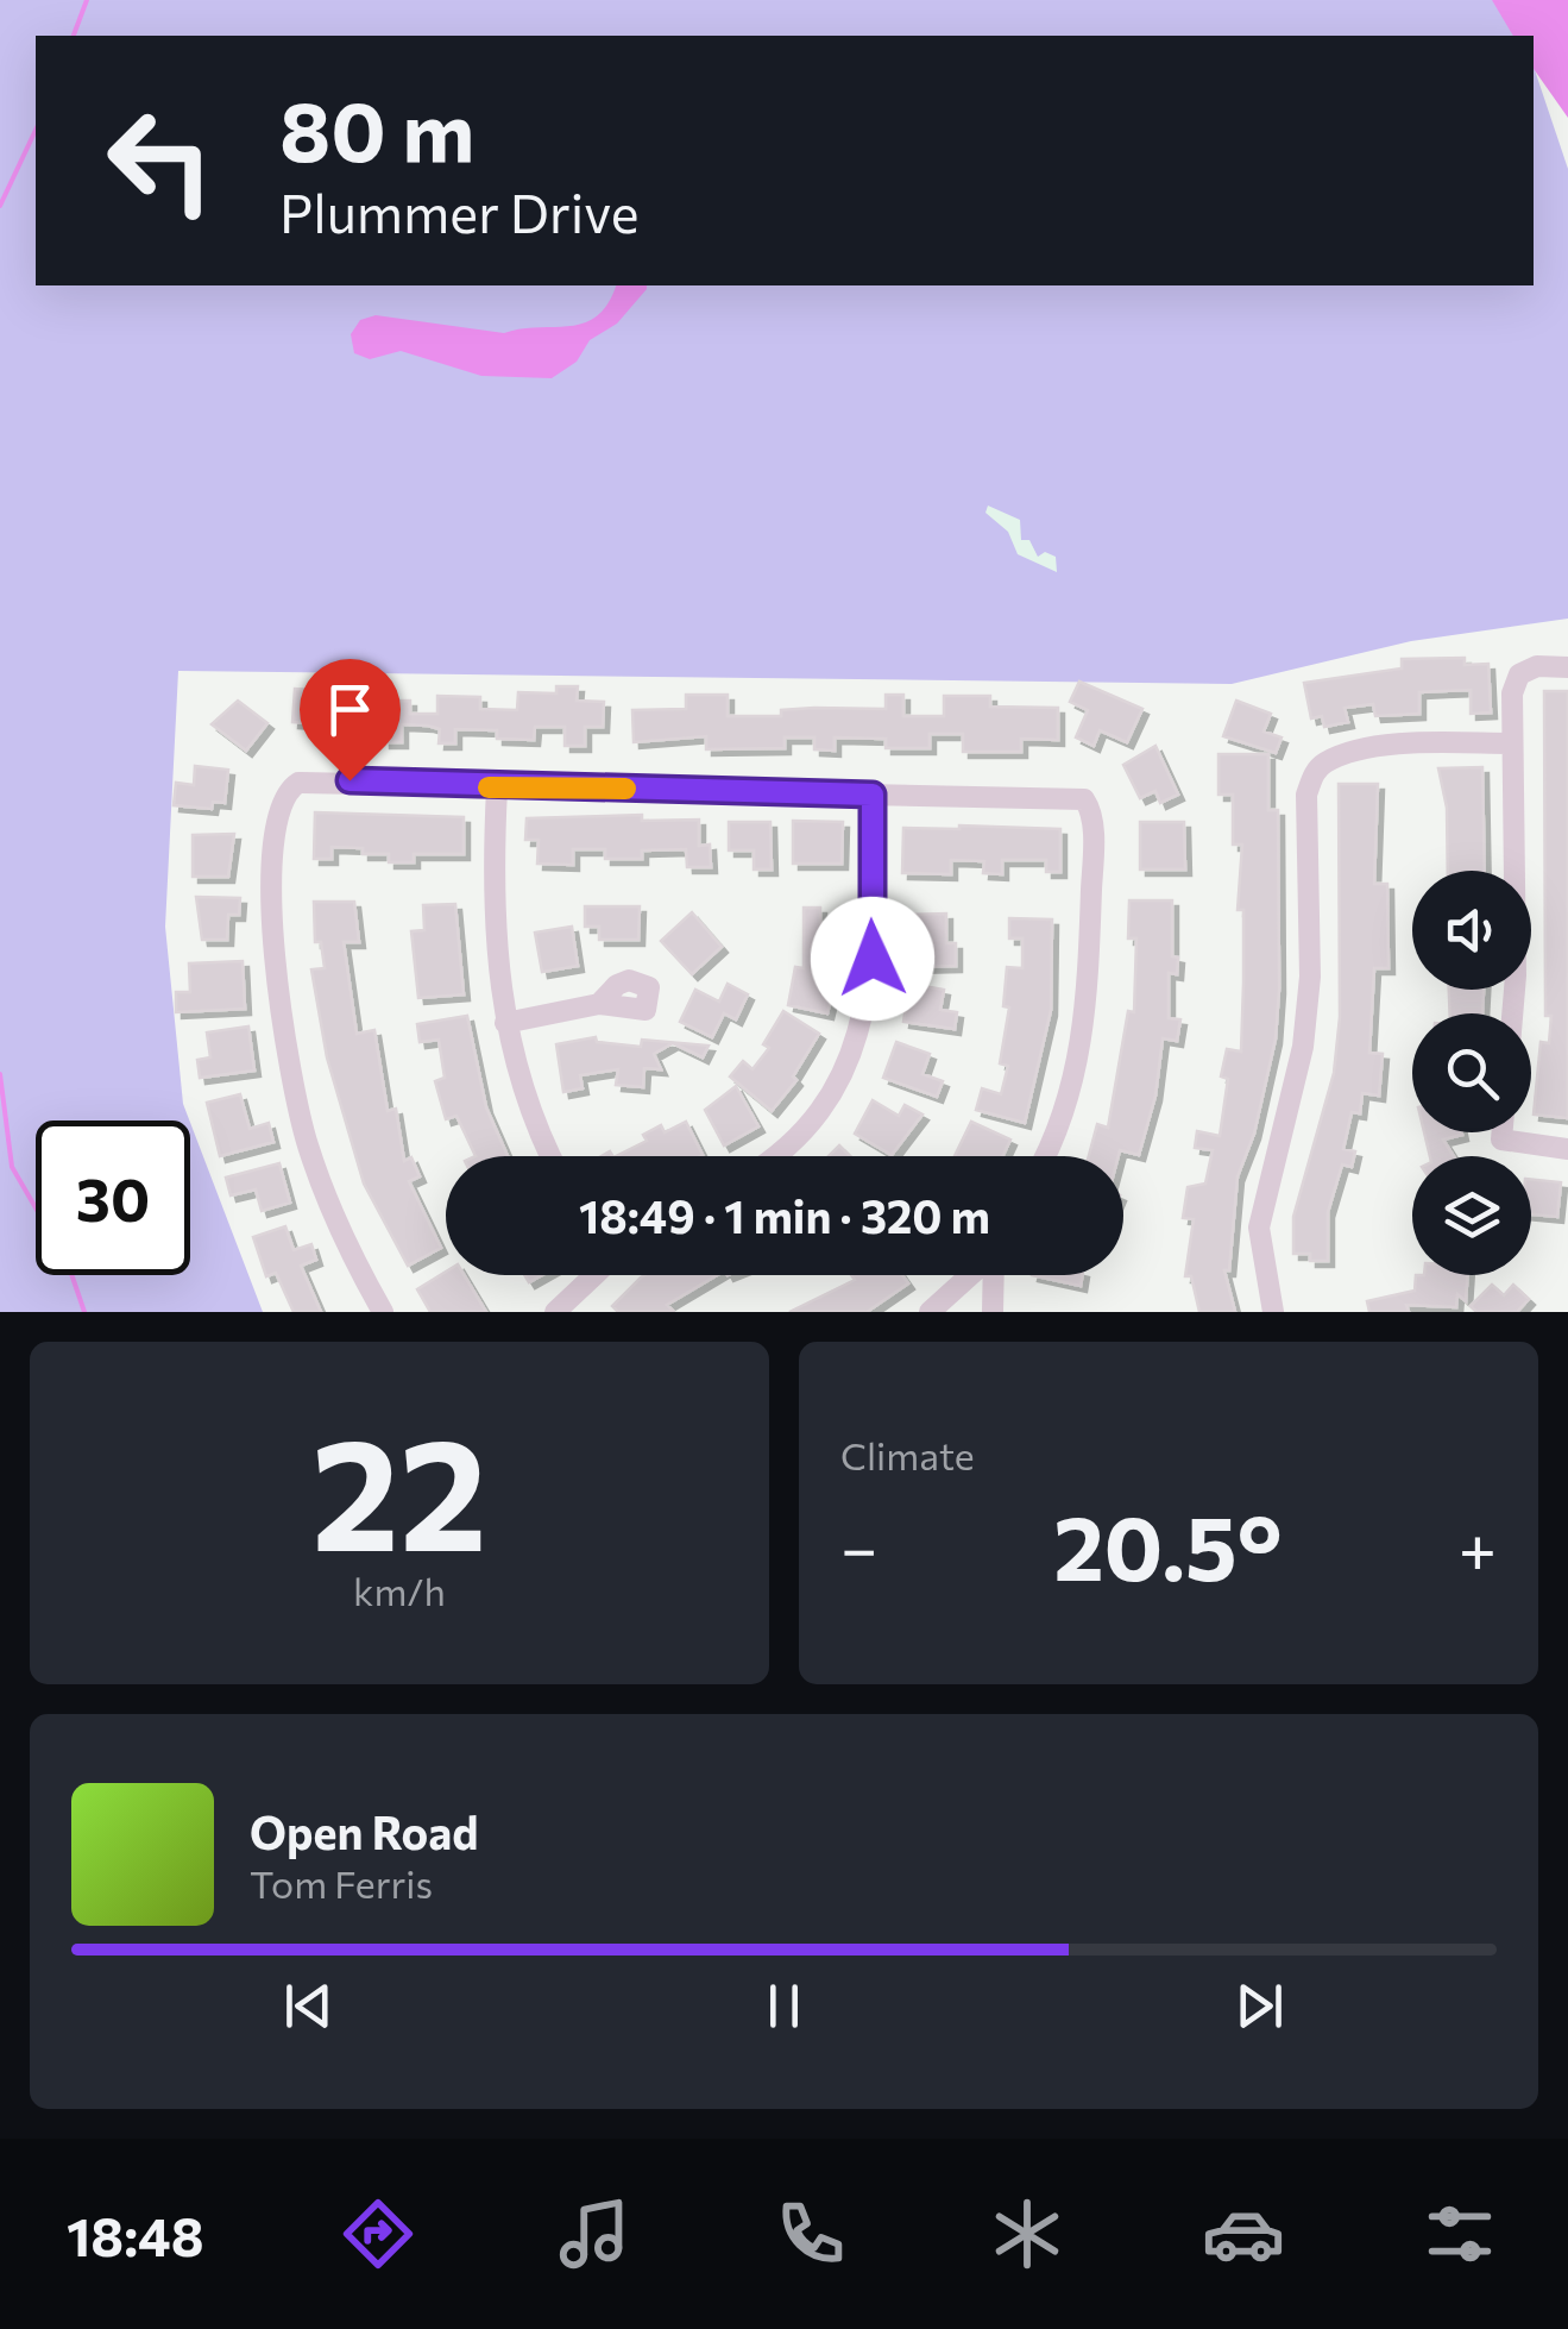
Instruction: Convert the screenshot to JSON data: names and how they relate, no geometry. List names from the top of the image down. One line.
{"page":{"turn":["80 m","Plummer Drive"],"limit":"30","trip":"18:49 · 1 min · 320 m","tile":[["22","km/h"],"Climate"],"heat":["−","20.5°","+"],"song":["Open Road","Tom Ferris"],"tabs":"18:48"}}
